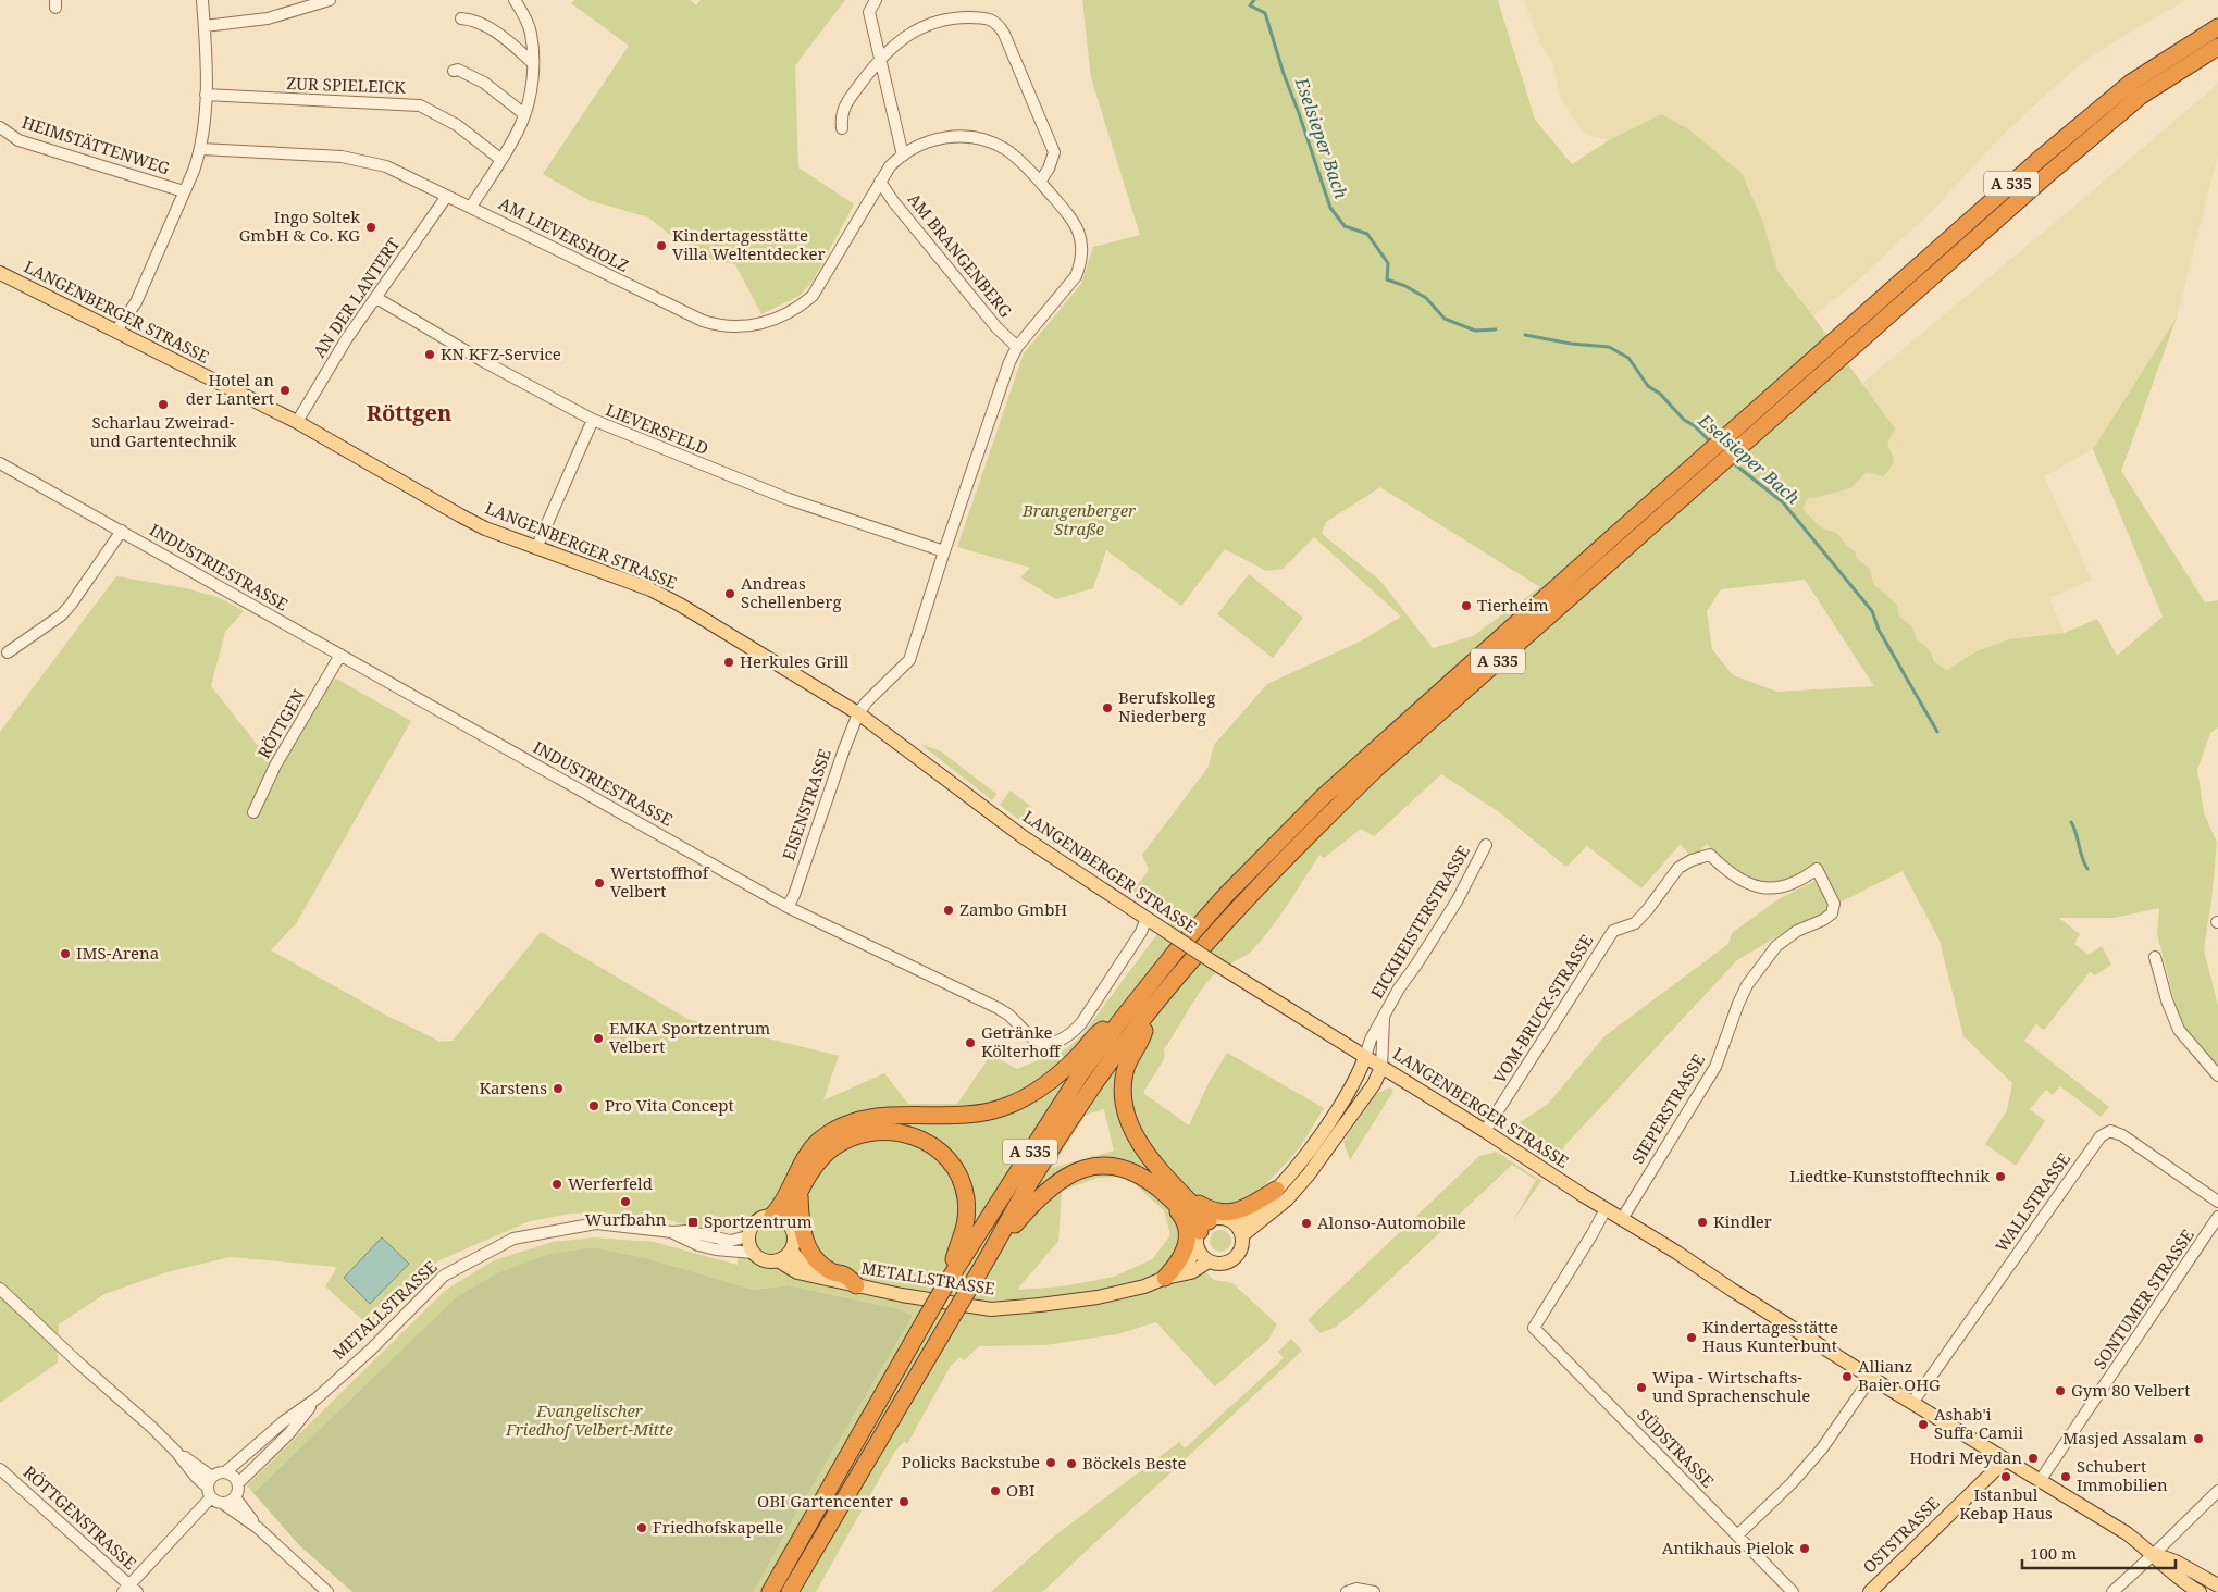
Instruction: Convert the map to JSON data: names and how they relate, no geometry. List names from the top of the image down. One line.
{"streets":{"highway":["A 535"],"main road":["LANGENBERGER STRASSE","METALLSTRASSE","OSTSTRASSE"],"street":["ZUR SPIELEICK","HEIMSTÄTTENWEG","AM LIEVERSHOLZ","AM BRANGENBERG","AN DER LANTERT","LIEVERSFELD","INDUSTRIESTRASSE","RÖTTGEN","EISENSTRASSE","EICKHEISTERSTRASSE","VOM-BRUCK-STRASSE","SIEPERSTRASSE","WALLSTRASSE","SONTUMER STRASSE","SÜDSTRASSE","RÖTTGENSTRASSE"]},"crossings":[["AM LIEVERSHOLZ","AM BRANGENBERG"],["AM LIEVERSHOLZ","AN DER LANTERT"],["AN DER LANTERT","LANGENBERGER STRASSE"],["AN DER LANTERT","LIEVERSFELD"],["LANGENBERGER STRASSE","INDUSTRIESTRASSE"],["LANGENBERGER STRASSE","EISENSTRASSE"],["LANGENBERGER STRASSE","EICKHEISTERSTRASSE"],["LANGENBERGER STRASSE","VOM-BRUCK-STRASSE"],["LANGENBERGER STRASSE","SIEPERSTRASSE"],["LANGENBERGER STRASSE","WALLSTRASSE"],["LANGENBERGER STRASSE","SONTUMER STRASSE"],["LANGENBERGER STRASSE","SÜDSTRASSE"],["LANGENBERGER STRASSE","OSTSTRASSE"],["INDUSTRIESTRASSE","RÖTTGEN"],["INDUSTRIESTRASSE","EISENSTRASSE"],["VOM-BRUCK-STRASSE","SIEPERSTRASSE"]],"districts":["Röttgen"],"water":["Eselsieper Bach"],"parks":["Brangenberger Straße","Evangelischer Friedhof Velbert-Mitte"],"places":{"other":["Ingo Soltek GmbH & Co. KG","Kindertagesstätte Villa Weltentdecker","KN KFZ-Service","Hotel an der Lantert","Scharlau Zweirad- und Gartentechnik","Andreas Schellenberg","Tierheim","Herkules Grill","Berufskolleg Niederberg","Wertstoffhof Velbert","Zambo GmbH","IMS-Arena","EMKA Sportzentrum Velbert","Getränke Költerhoff","Karstens","Pro Vita Concept","Liedtke-Kunststofftechnik","Werferfeld","Wurfbahn","Kindler","Alonso-Automobile","Kindertagesstätte Haus Kunterbunt","Allianz Baier OHG","Wipa - Wirtschafts- und Sprachenschule","Gym 80 Velbert","Ashab'i Suffa Camii","Masjed Assalam","Hodri Meydan","Policks Backstube","Böckels Beste","Istanbul Kebap Haus","Schubert Immobilien","OBI","OBI Gartencenter","Friedhofskapelle","Antikhaus Pielok"],"transit":["Sportzentrum"]},"scale_bar":"100 m"}
